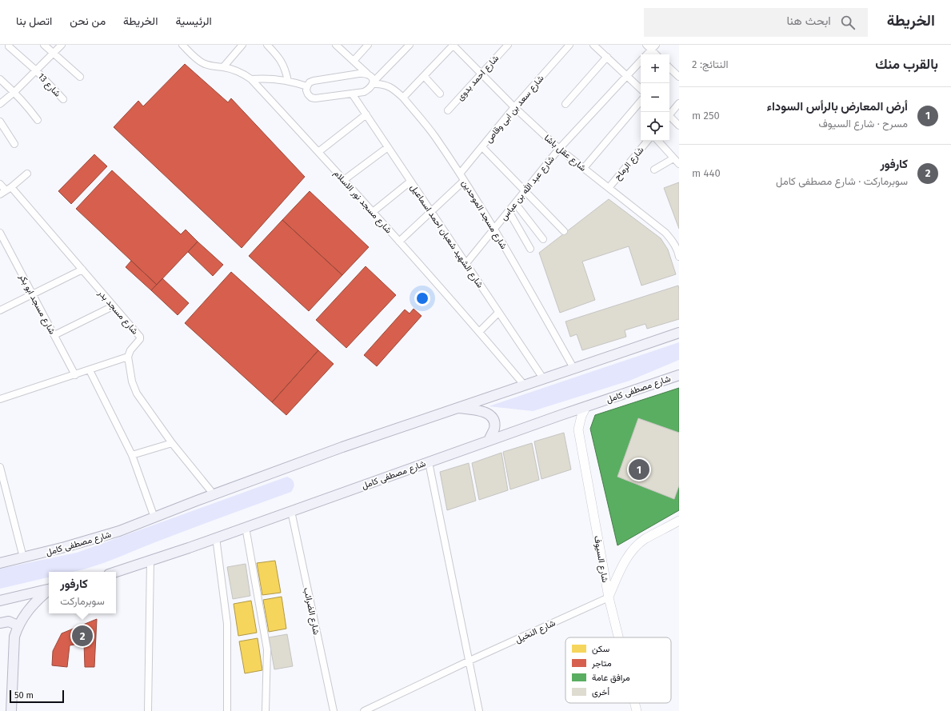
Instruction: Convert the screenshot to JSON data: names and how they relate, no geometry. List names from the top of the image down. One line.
{"streets":{"main road":["شارع مصطفى كامل","شارع السيوف"],"street":["شارع احمد بدوى","شارع 13","شارع سعد بن ابى وقاص","شارع عقل باشا","شارع الرماح","شارع عبد الله بن عباس","شارع مسجد نور الاسلام","شارع مسجد الموحدين","شارع الشهيد شعبان احمد اسماعيل","شارع مسجد ابو بكر","شارع مسجد بدر","شارع الضرائب","شارع النخيل"]},"crossings":[["شارع احمد بدوى","شارع عقل باشا"],["شارع سعد بن ابى وقاص","شارع عقل باشا"],["شارع سعد بن ابى وقاص","شارع مسجد الموحدين"],["شارع عقل باشا","شارع الرماح"],["شارع عقل باشا","شارع عبد الله بن عباس"],["شارع عبد الله بن عباس","شارع مسجد الموحدين"],["شارع عبد الله بن عباس","شارع الشهيد شعبان احمد اسماعيل"],["شارع مسجد نور الاسلام","شارع مصطفى كامل"],["شارع مسجد الموحدين","شارع مصطفى كامل"],["شارع الشهيد شعبان احمد اسماعيل","شارع مصطفى كامل"],["شارع مصطفى كامل","شارع السيوف"],["شارع مصطفى كامل","شارع الضرائب"],["شارع السيوف","شارع النخيل"]],"legend":["سكن","متاجر","مرافق عامة","أخرى"],"scale_bar":"50 m","page":{"header":"الخريطة","search":"ابحث هنا","nav":["الرئيسية","الخريطة","من نحن","اتصل بنا"],"heading":["بالقرب منك","النتائج: 2"],"map_buttons":["+","−"],"list":[{"mark":"1","name":"أرض المعارض بالرأس السوداء","note":"مسرح · شارع السيوف","value":"250 m"},{"mark":"2","name":"كارفور","note":"سوبرماركت · شارع مصطفى كامل","value":"440 m"}],"pins":["1","2"],"popup":["كارفور","سوبرماركت"],"scale":"50 m"}}
